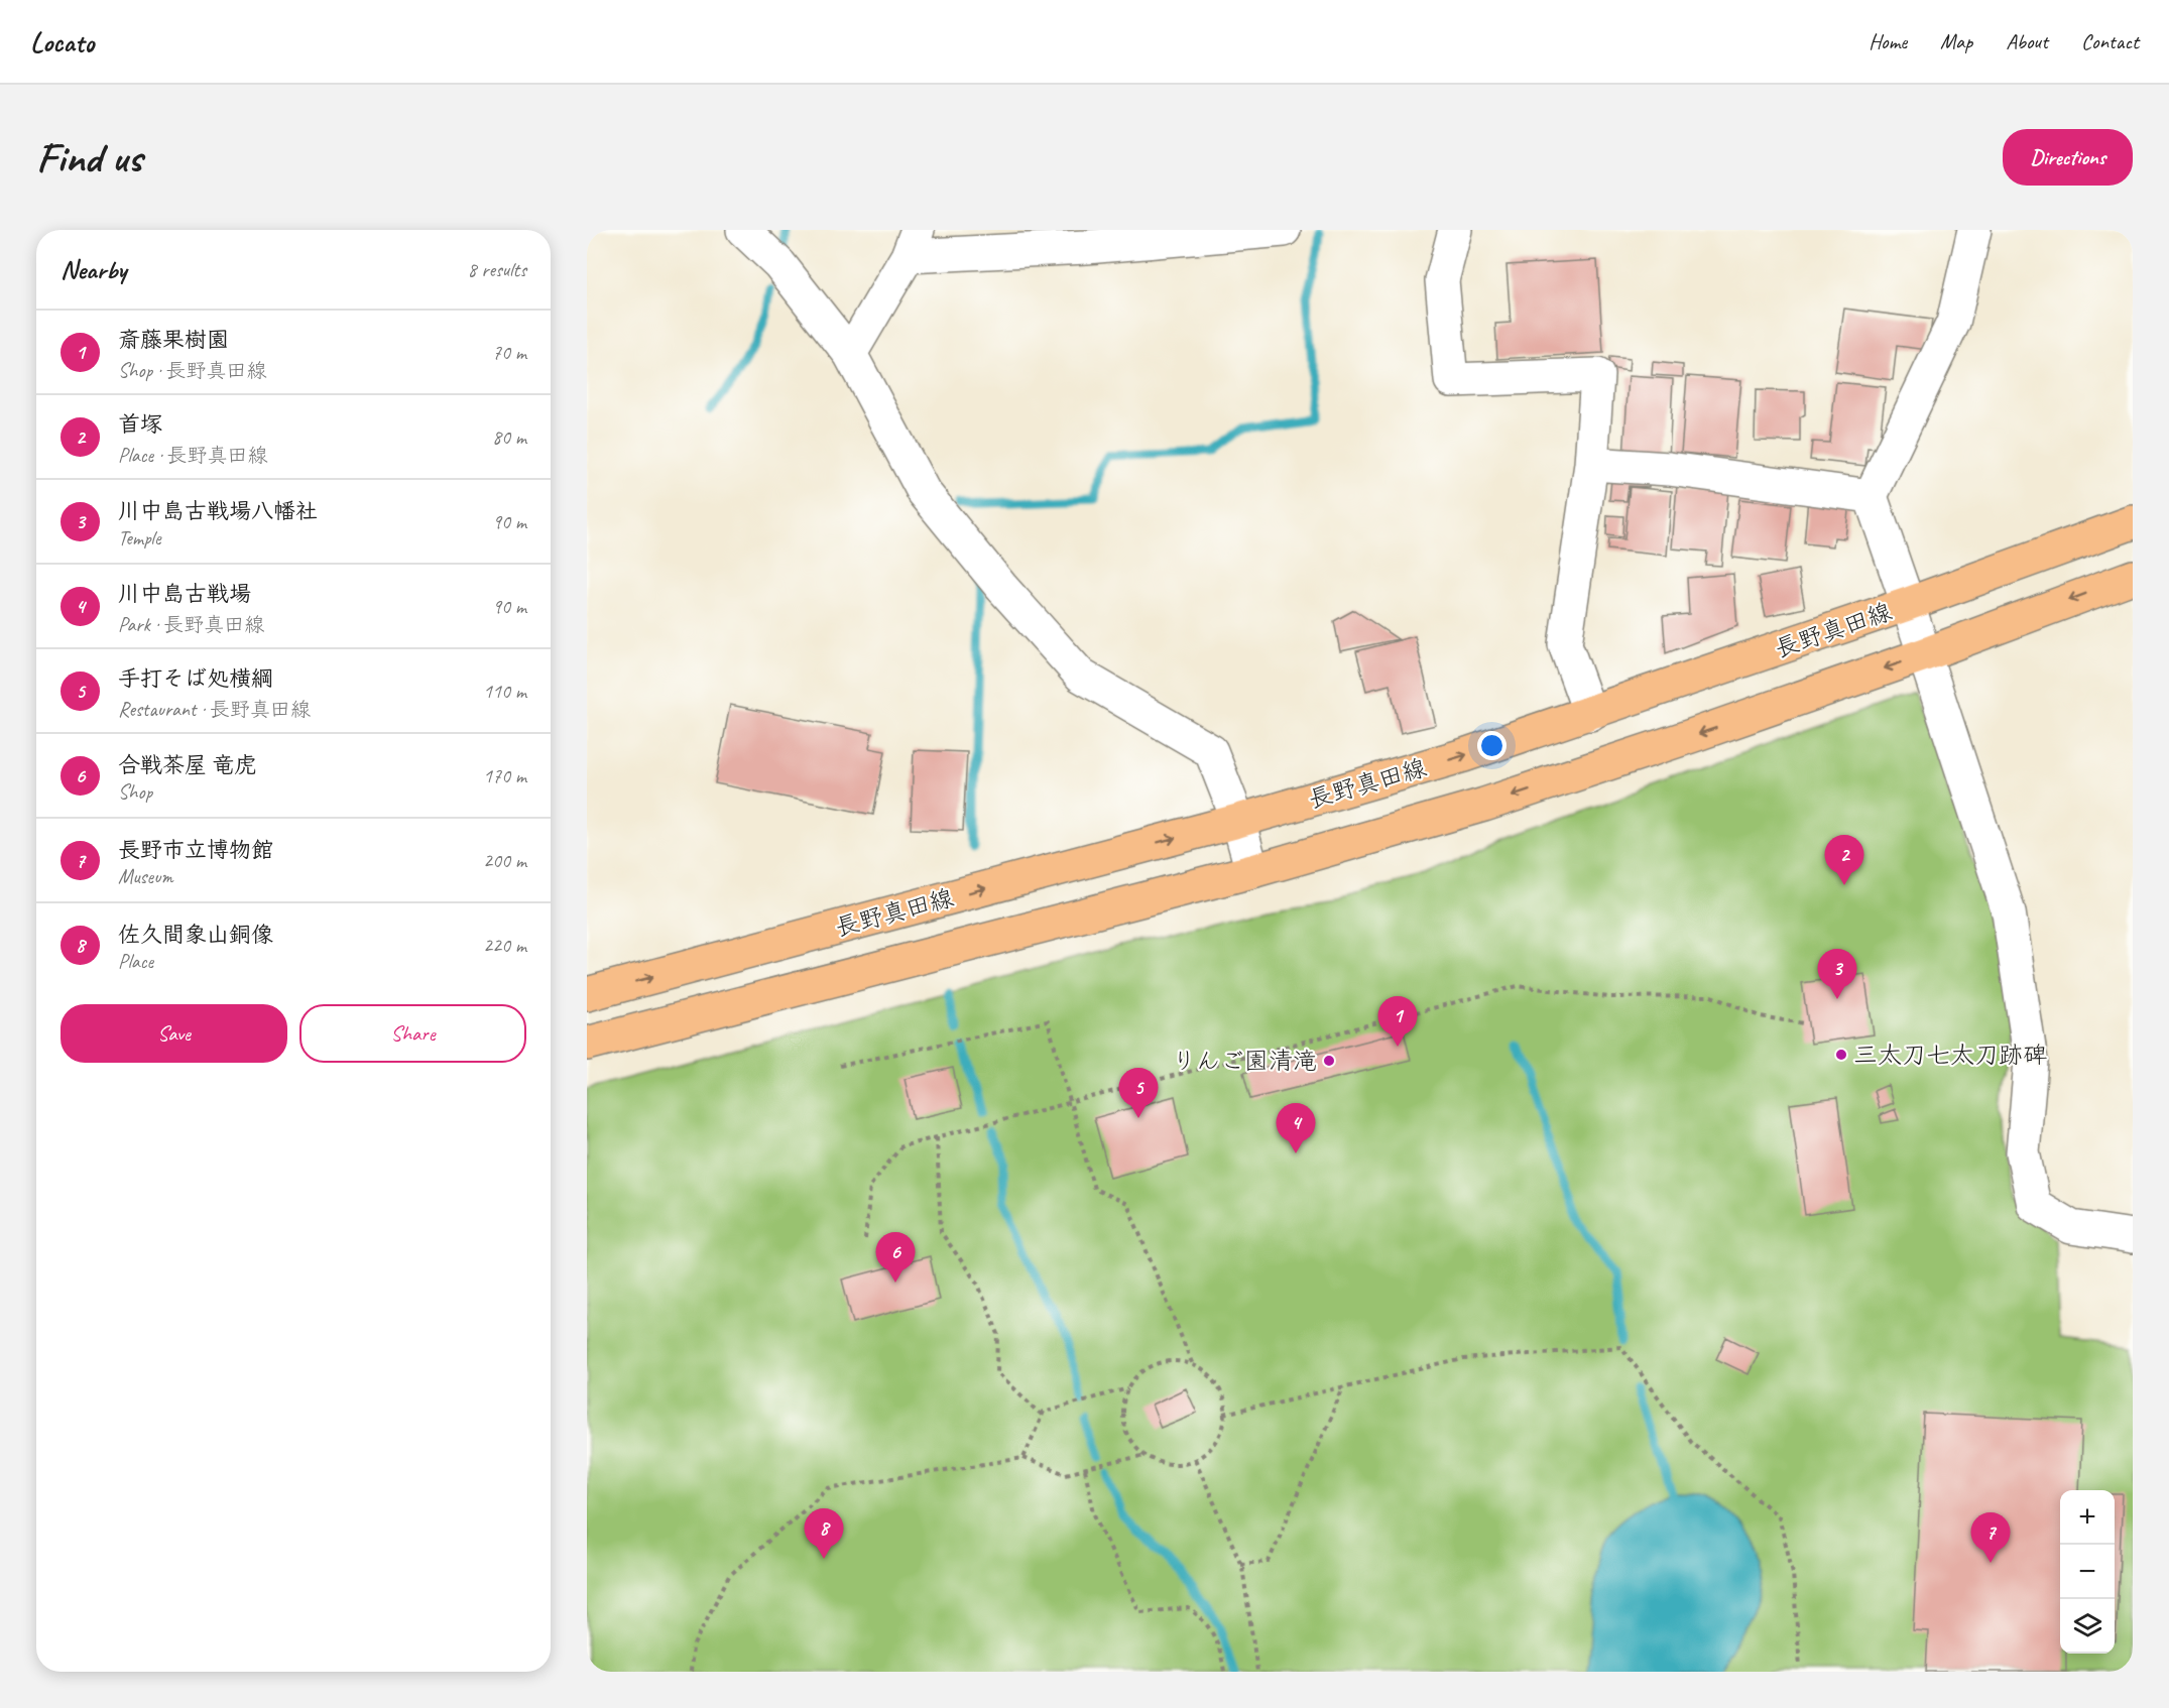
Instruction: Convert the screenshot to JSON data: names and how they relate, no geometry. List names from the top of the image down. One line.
{"streets":{"main road":["長野真田線"]},"places":["三太刀七太刀跡碑","りんご園清滝"],"page":{"header":"Locato","nav":["Home","Map","About","Contact"],"buttons":["Directions",["Save","Share"]],"title":"Find us","heading":["Nearby","8 results"],"list":[{"mark":"1","name":"斎藤果樹園","note":"Shop · 長野真田線","value":"70 m"},{"mark":"2","name":"首塚","note":"Place · 長野真田線","value":"80 m"},{"mark":"3","name":"川中島古戦場八幡社","note":"Temple","value":"90 m"},{"mark":"4","name":"川中島古戦場","note":"Park · 長野真田線","value":"90 m"},{"mark":"5","name":"手打そば処横綱","note":"Restaurant · 長野真田線","value":"110 m"},{"mark":"6","name":"合戦茶屋 竜虎","note":"Shop","value":"170 m"},{"mark":"7","name":"長野市立博物館","note":"Museum","value":"200 m"},{"mark":"8","name":"佐久間象山銅像","note":"Place","value":"220 m"}],"pins":["2","3","1","5","4","6","8","7"],"map_buttons":["+","−"]}}
